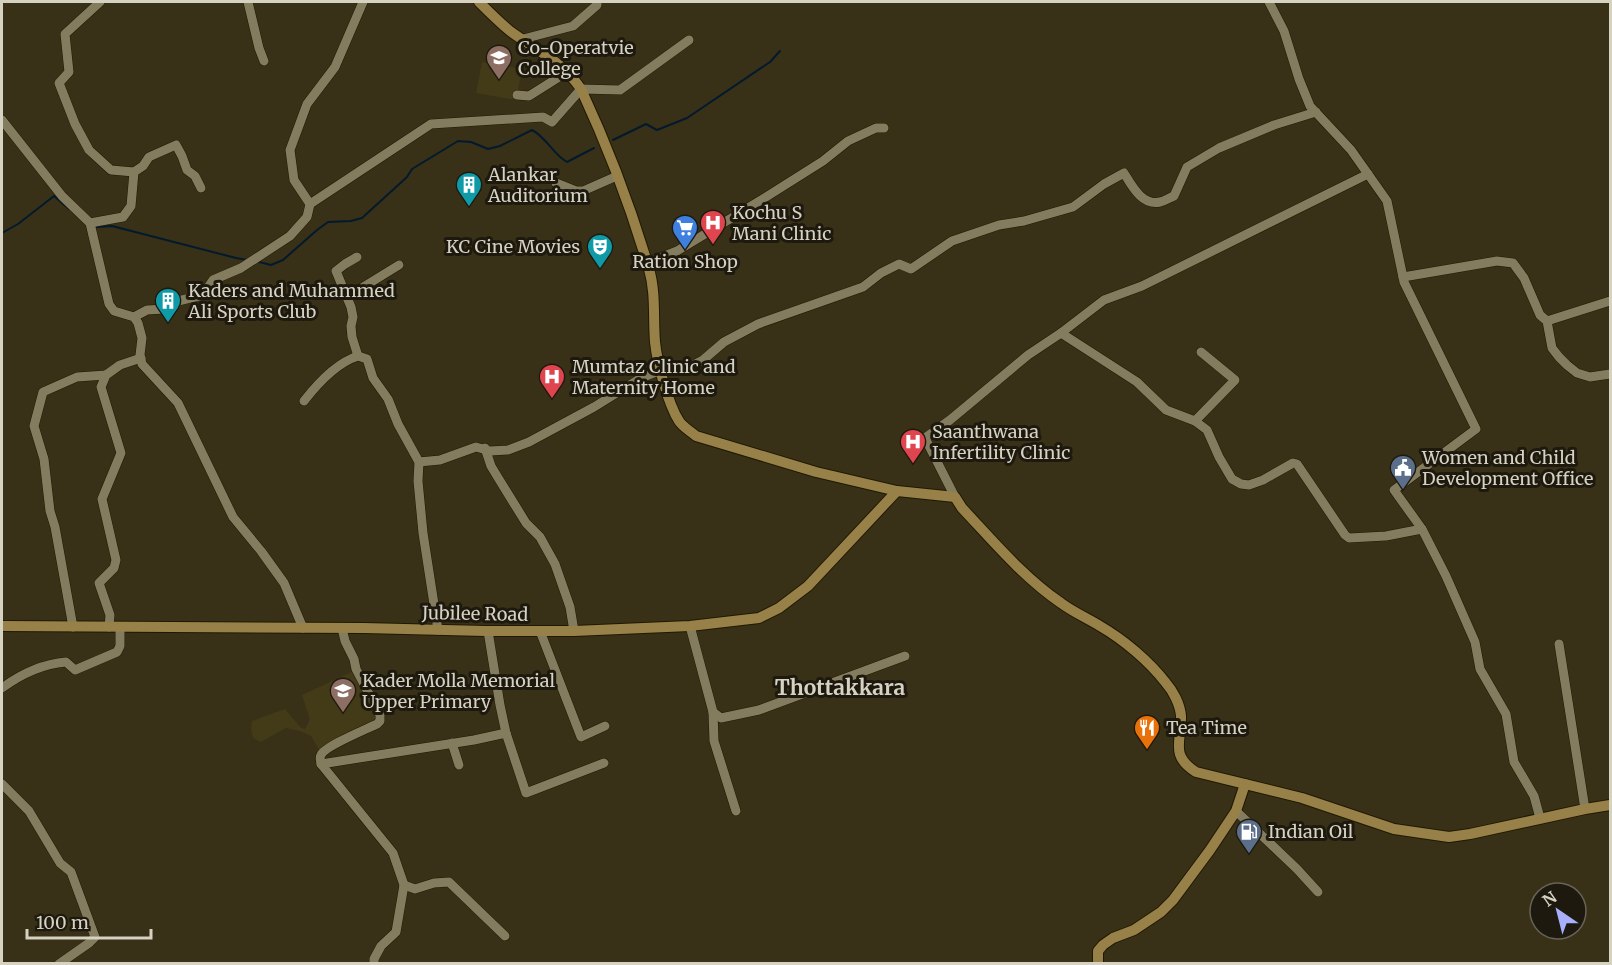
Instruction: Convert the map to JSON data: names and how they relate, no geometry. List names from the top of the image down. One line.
{"streets":{"main road":["Jubilee Road"]},"districts":["Thottakkara"],"places":{"school or university":["Co-Operatvie College","Kader Molla Memorial Upper Primary"],"building":["Alankar Auditorium","Kaders and Muhammed Ali Sports Club"],"hospital":["Kochu S Mani Clinic","Mumtaz Clinic and Maternity Home","Saanthwana Infertility Clinic"],"supermarket":["Ration Shop"],"theatre":["KC Cine Movies"],"public building":["Women and Child Development Office"],"restaurant":["Tea Time"],"fuel station":["Indian Oil"]},"scale_bar":"100 m","north":"top left"}
